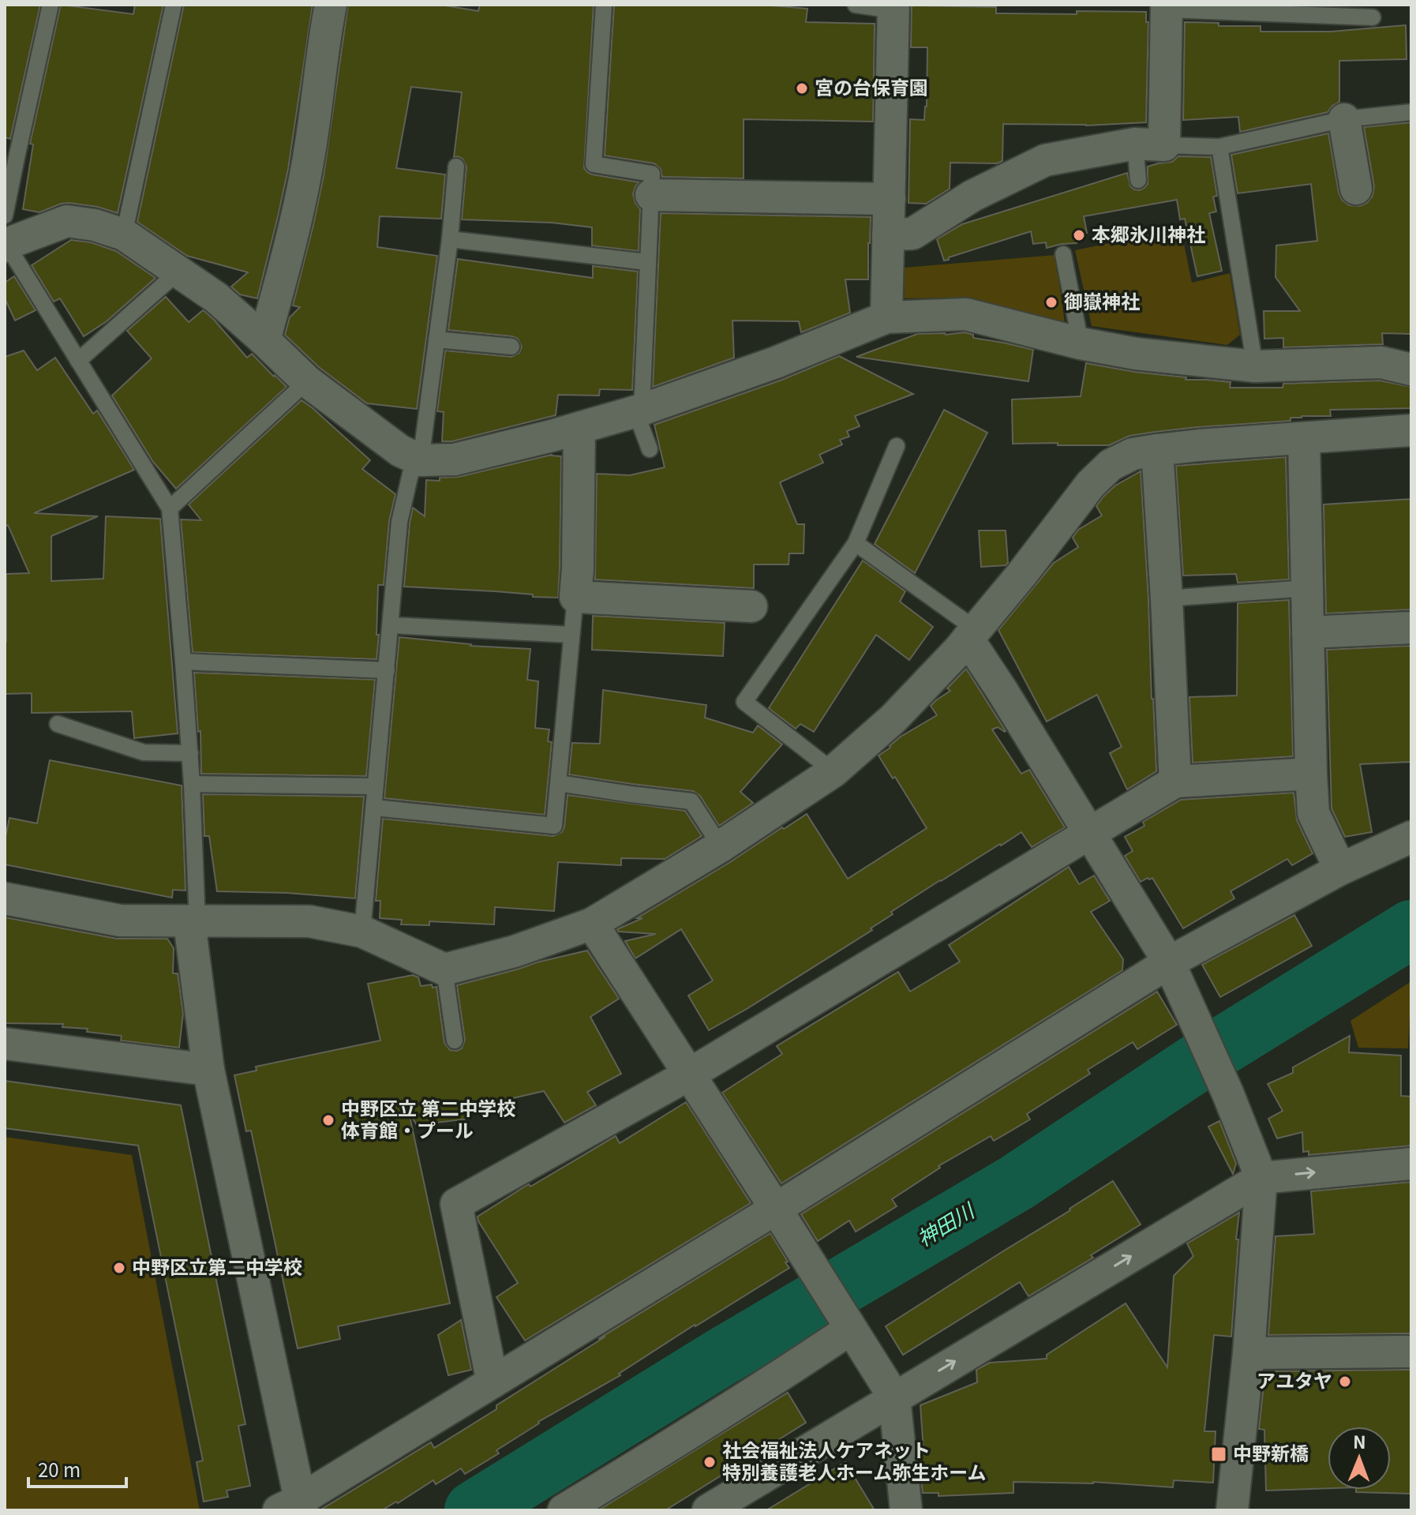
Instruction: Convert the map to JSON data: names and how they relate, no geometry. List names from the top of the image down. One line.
{"water":["神田川"],"places":{"other":["宮の台保育園","本郷氷川神社","御嶽神社","中野区立 第二中学校 体育館・プール","中野区立第二中学校","アユタヤ","社会福祉法人ケアネット 特別養護老人ホーム弥生ホーム"],"transit":["中野新橋"]},"scale_bar":"20 m","north":"top"}
